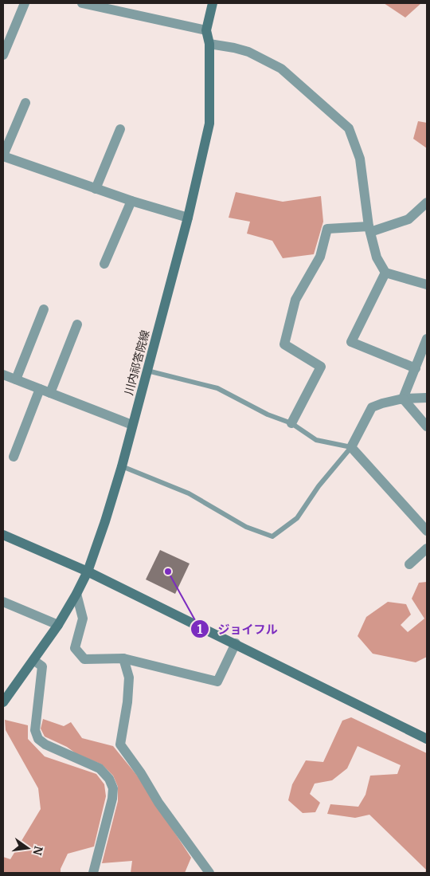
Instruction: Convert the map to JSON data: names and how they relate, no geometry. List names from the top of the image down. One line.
{"streets":{"main road":["川内祁答院線"]},"places":["ジョイフル"],"north":"right"}
